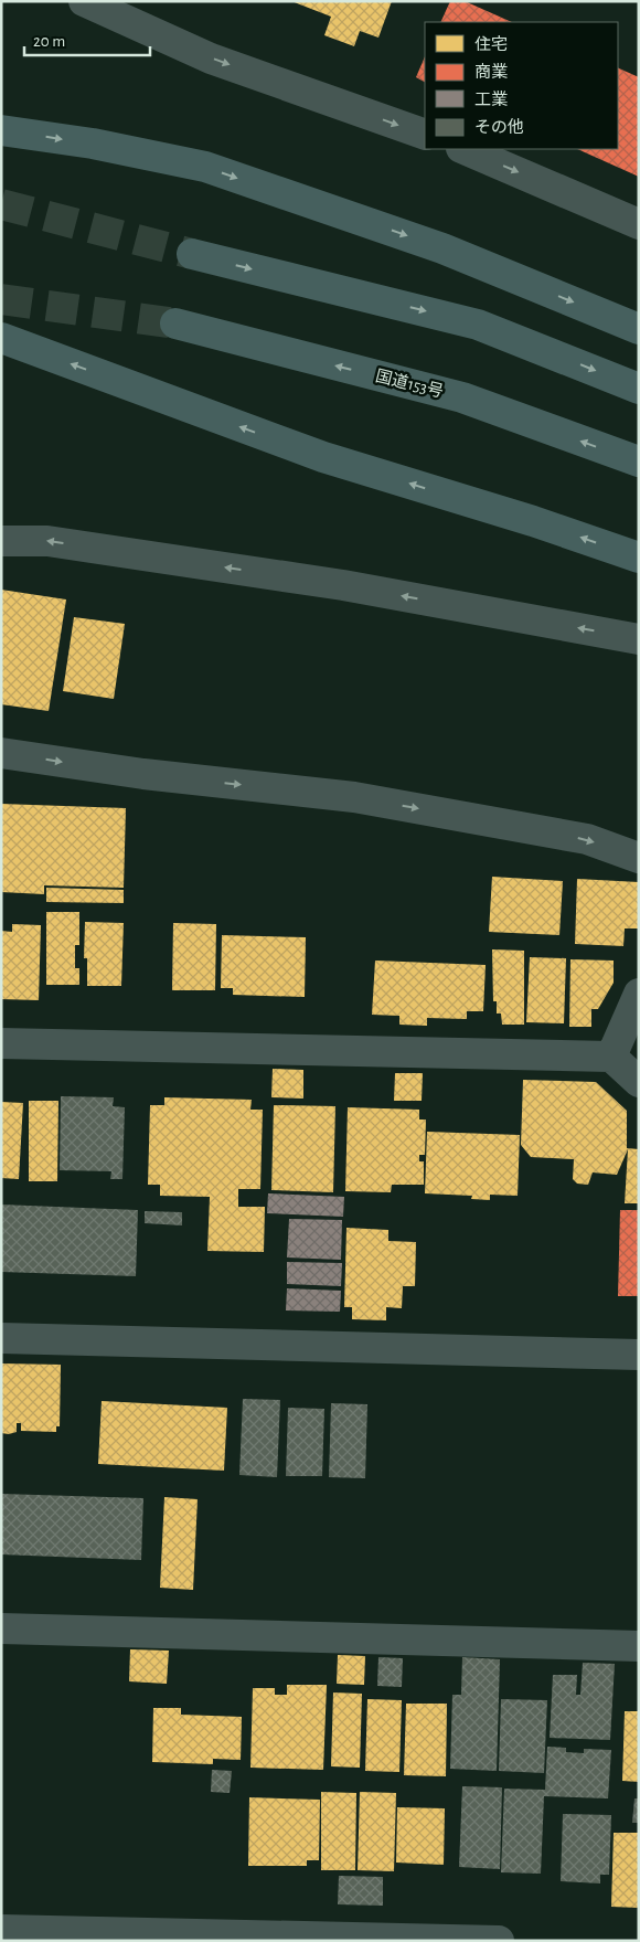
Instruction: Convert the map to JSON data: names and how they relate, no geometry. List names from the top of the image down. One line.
{"streets":{"highway":["国道153号"]},"legend":["住宅","商業","工業","その他"],"scale_bar":"20 m"}
